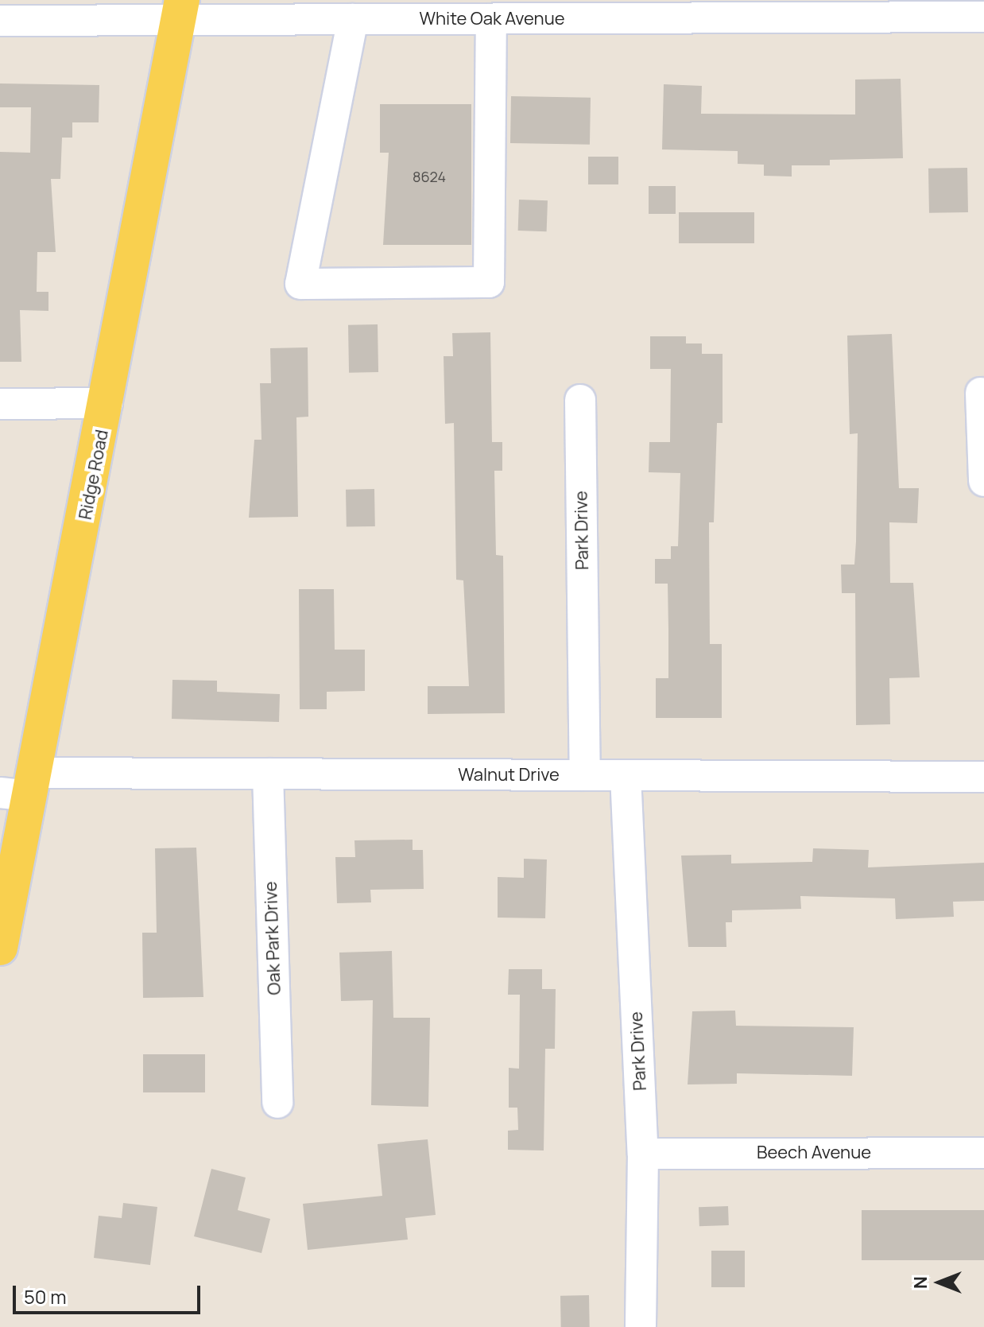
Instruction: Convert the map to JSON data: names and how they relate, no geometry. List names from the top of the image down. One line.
{"streets":{"main road":["Ridge Road"],"street":["White Oak Avenue","Park Drive","Walnut Drive","Oak Park Drive","Beech Avenue"]},"crossings":[["White Oak Avenue","Ridge Road"],["Ridge Road","Walnut Drive"],["Park Drive","Walnut Drive"],["Park Drive","Beech Avenue"],["Walnut Drive","Oak Park Drive"]],"house_numbers":["8624"],"scale_bar":"50 m","north":"left"}
